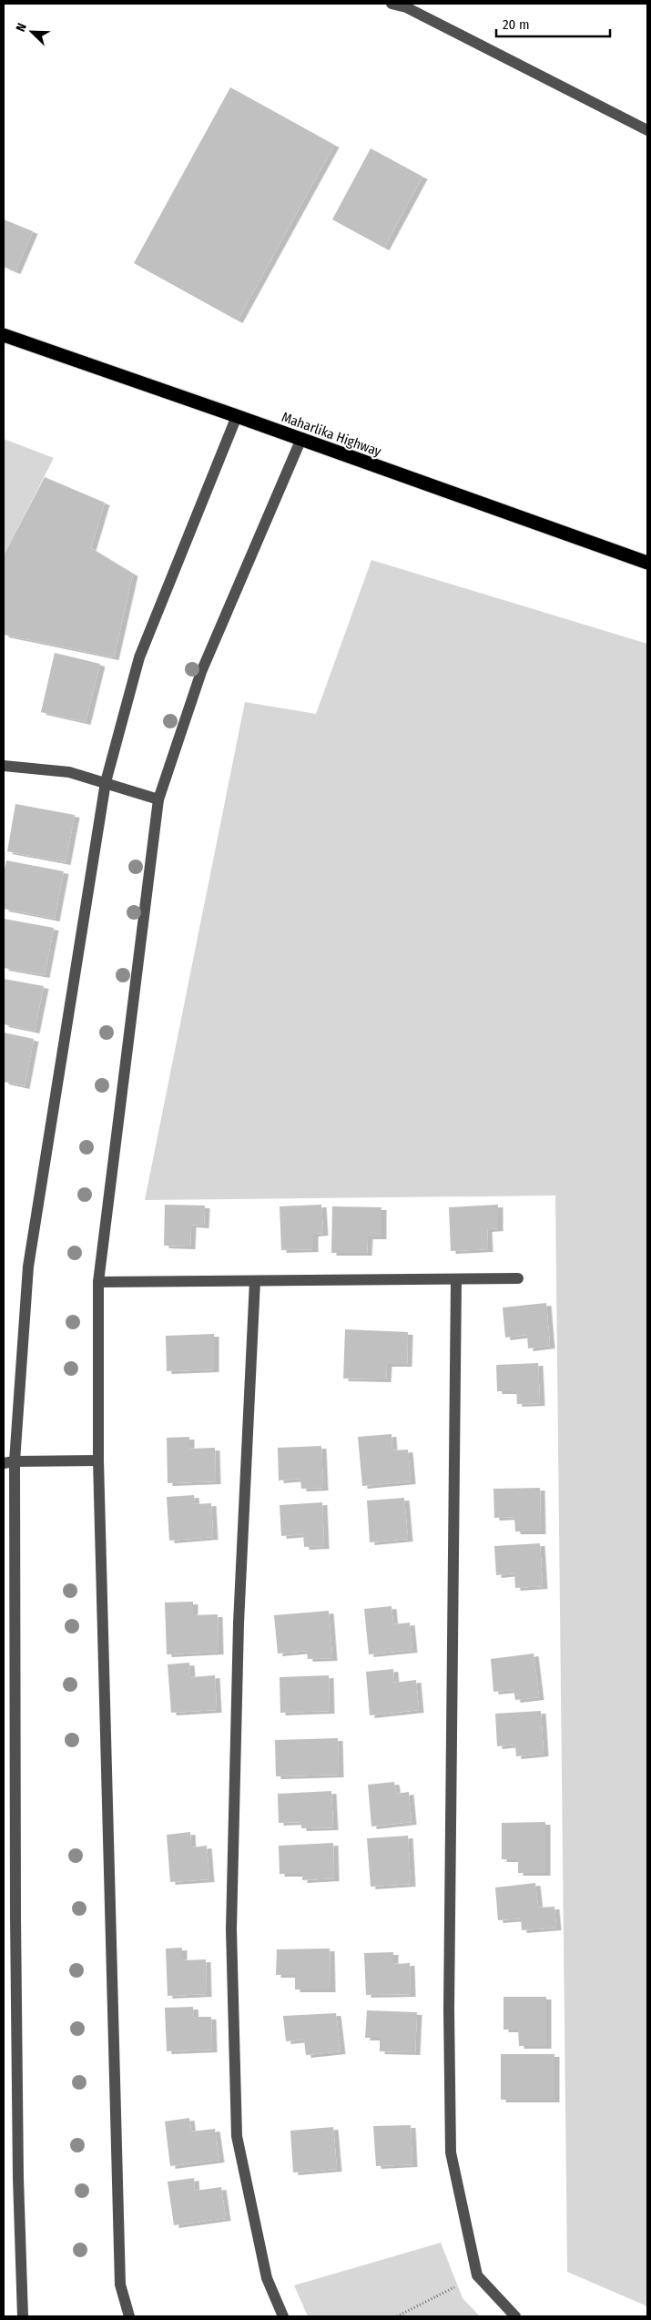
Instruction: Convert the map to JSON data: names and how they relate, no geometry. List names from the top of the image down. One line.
{"streets":{"highway":["Maharlika Highway"]},"scale_bar":"20 m","north":"top left"}
